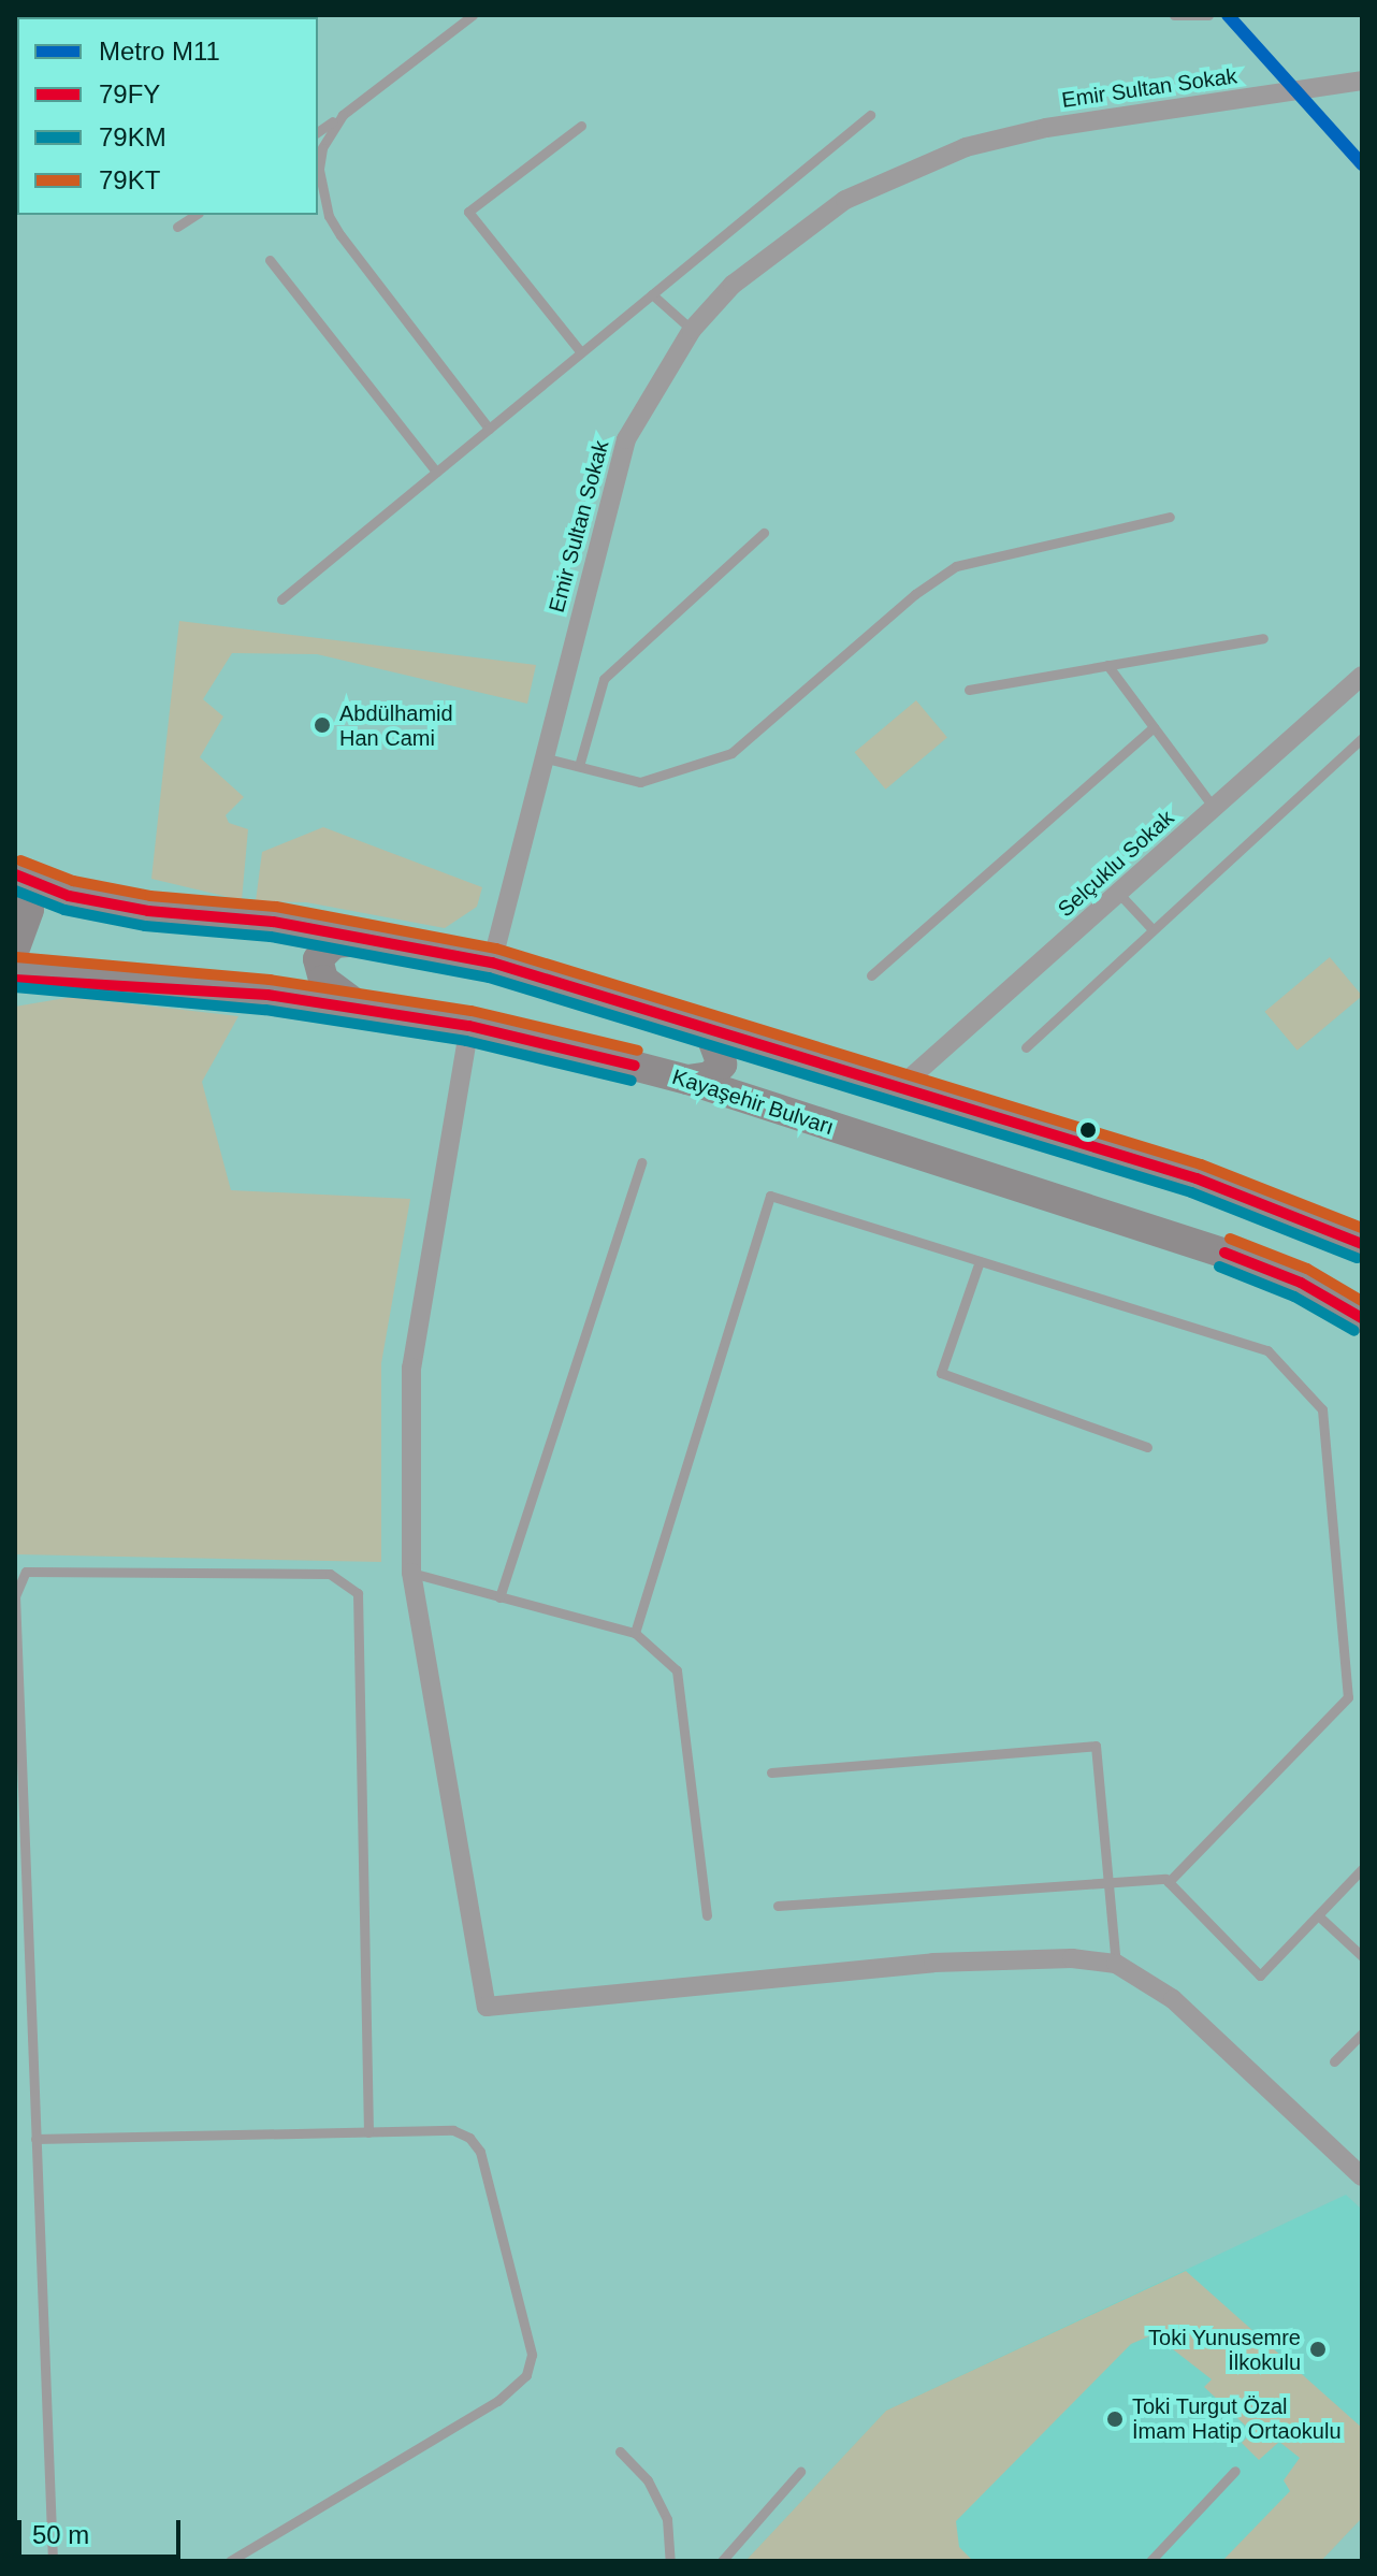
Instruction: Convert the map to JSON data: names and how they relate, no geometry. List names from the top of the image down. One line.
{"streets":{"main road":["Kayaşehir Bulvarı"],"street":["Emir Sultan Sokak","Selçuklu Sokak"]},"places":["Abdülhamid Han Cami","Toki Yunusemre İlkokulu","Toki Turgut Özal İmam Hatip Ortaokulu"],"lines":["metro line M11","transit line 79KT","transit line 79FY","transit line 79KM"],"legend":["Metro M11","79FY","79KM","79KT"],"scale_bar":"50 m"}
